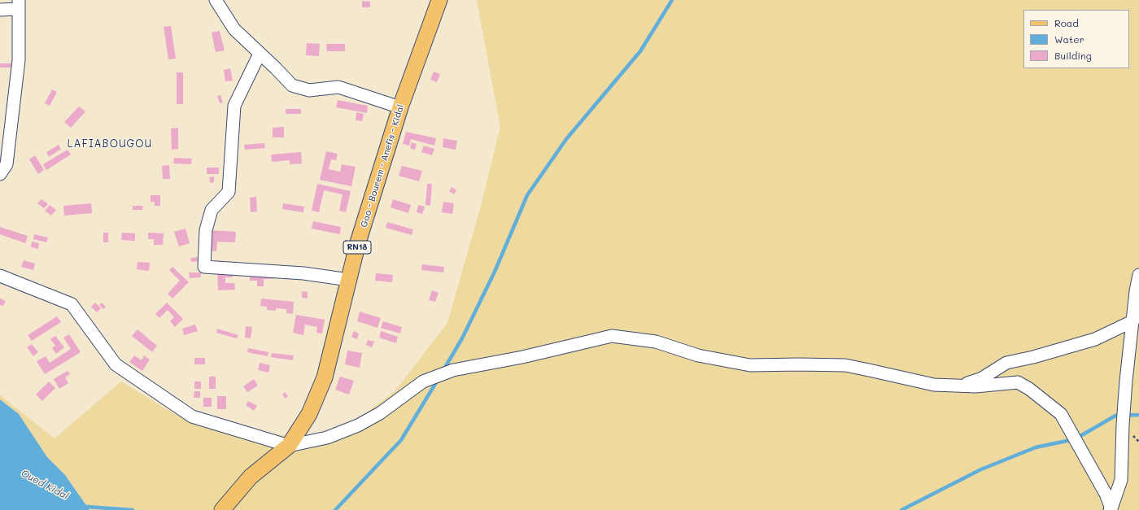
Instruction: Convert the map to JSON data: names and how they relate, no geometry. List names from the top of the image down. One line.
{"streets":{"main road":["Gao - Bourem - Anefis - Kidal","RN18"]},"districts":["LAFIABOUGOU"],"water":["Oued Kidal"],"legend":["Road","Water","Building"]}
